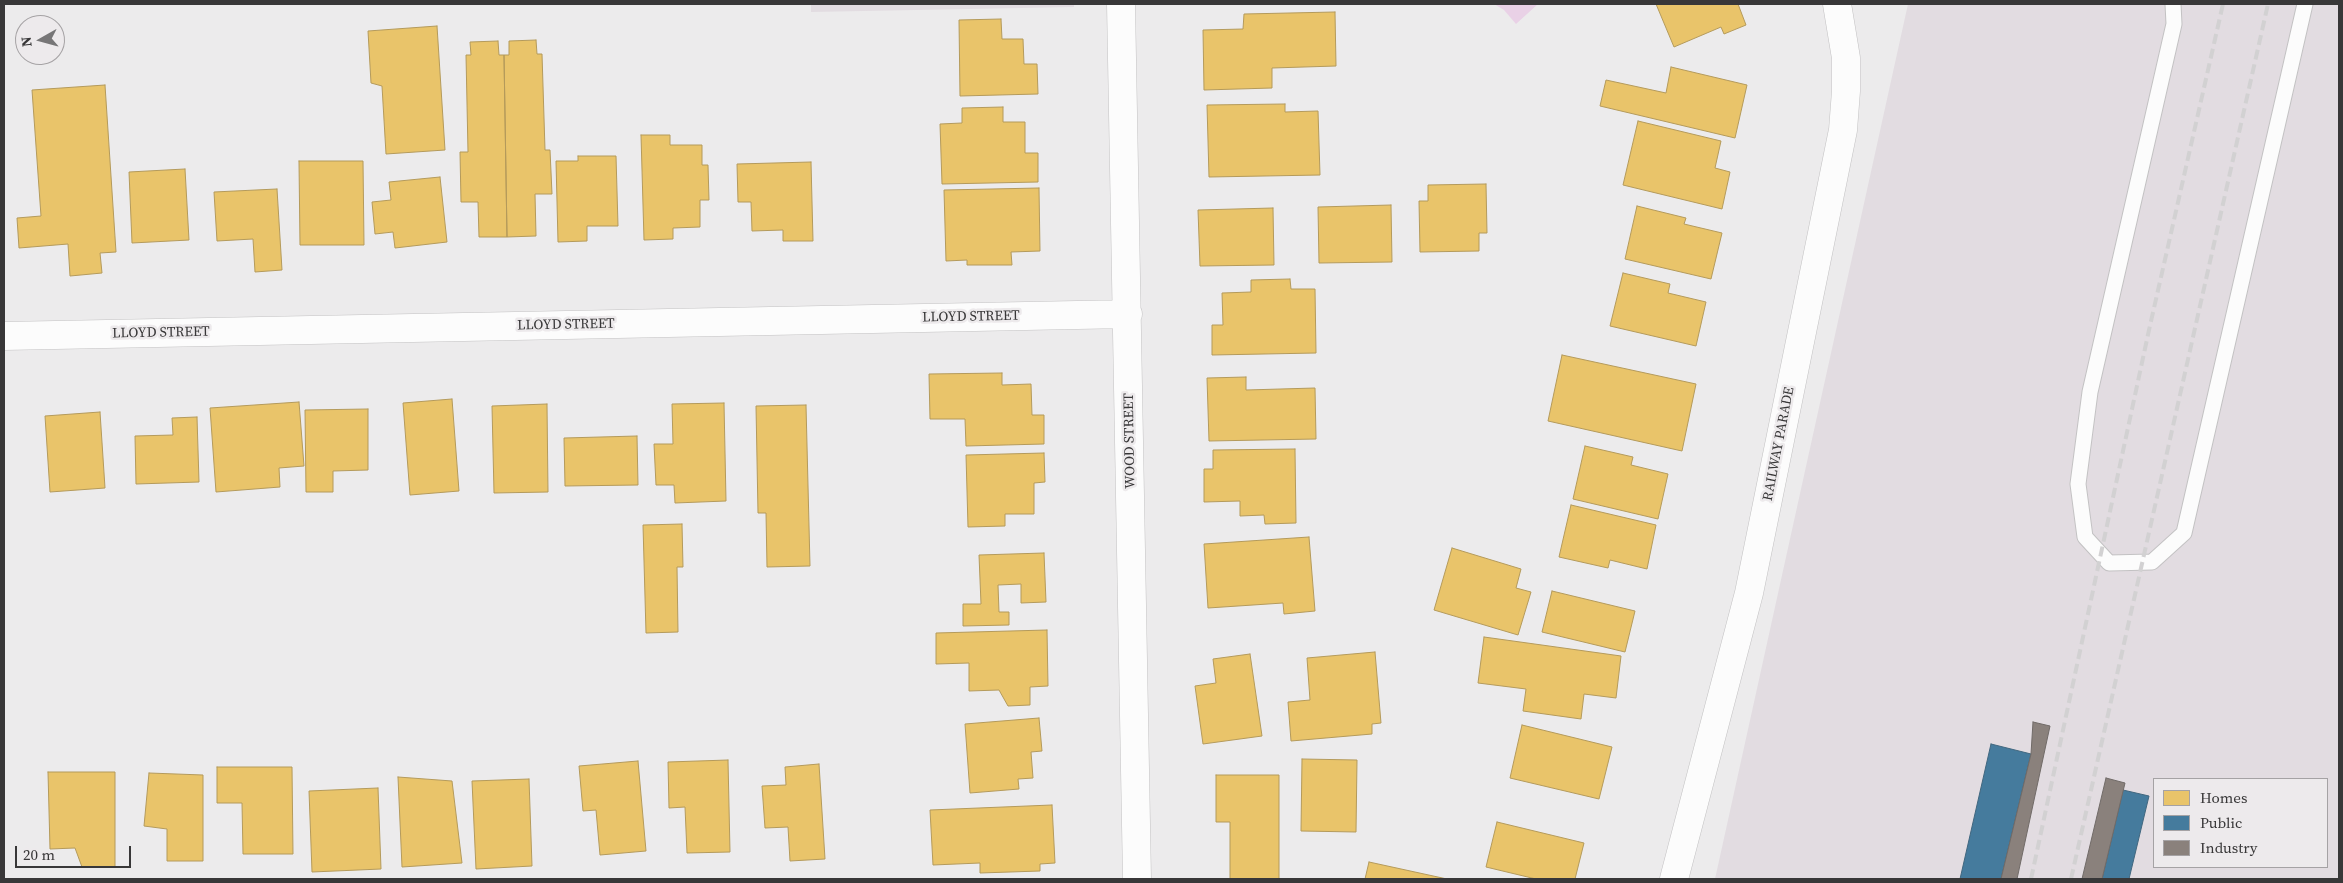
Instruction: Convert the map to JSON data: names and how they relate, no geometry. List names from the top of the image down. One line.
{"streets":{"street":["LLOYD STREET","WOOD STREET","RAILWAY PARADE"]},"crossings":[["LLOYD STREET","WOOD STREET"]],"legend":["Homes","Public","Industry"],"scale_bar":"20 m","north":"left"}
